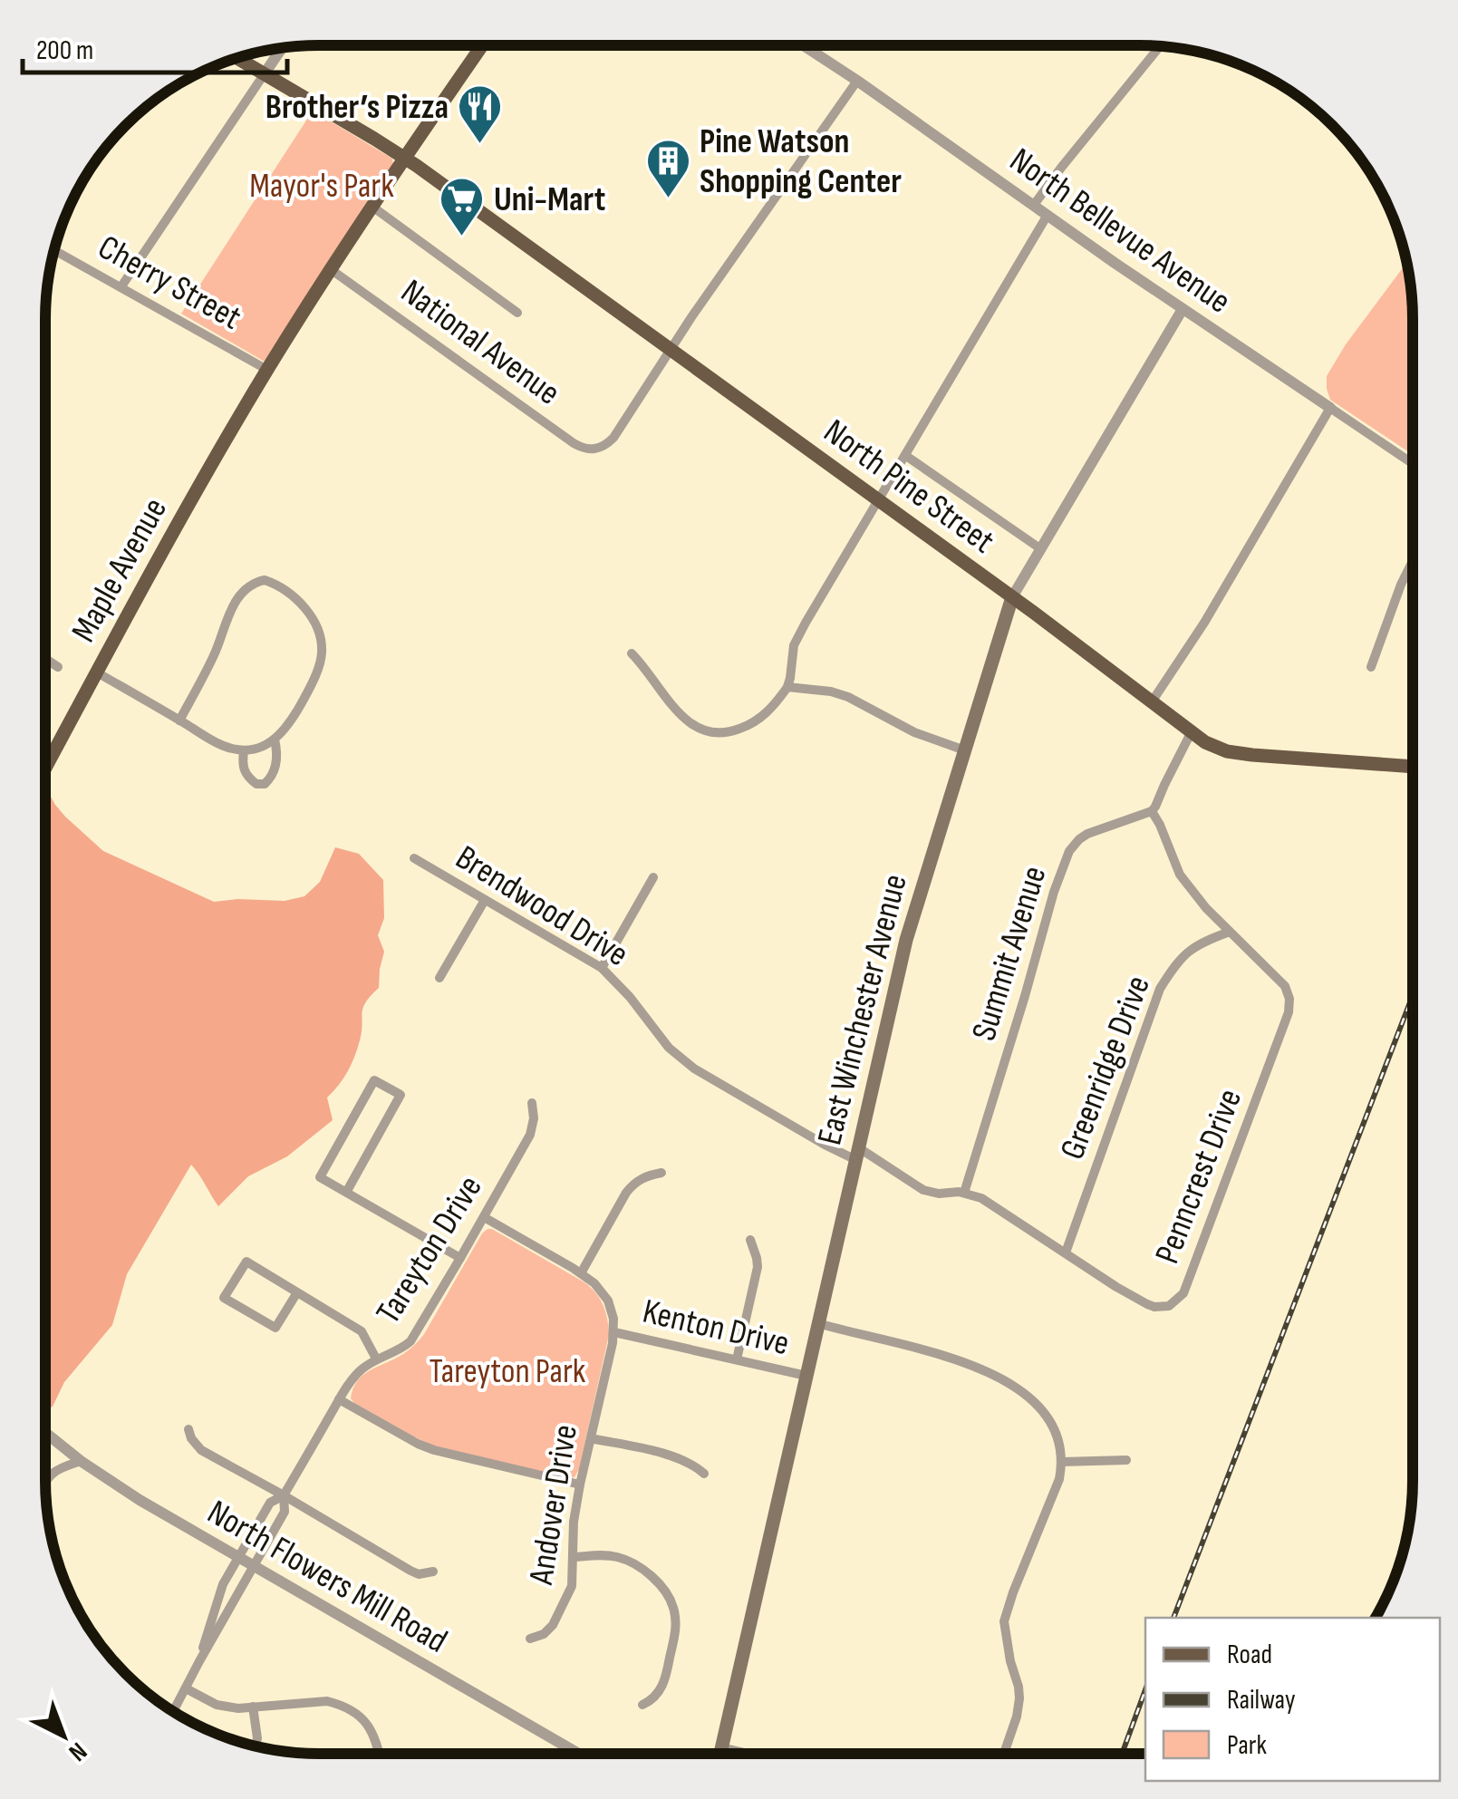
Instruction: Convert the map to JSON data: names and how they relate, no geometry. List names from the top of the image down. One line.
{"streets":{"main road":["North Pine Street","Maple Avenue","East Winchester Avenue"],"street":["North Bellevue Avenue","Cherry Street","National Avenue","Brendwood Drive","Summit Avenue","Greenridge Drive","Penncrest Drive","Tareyton Drive","Kenton Drive","Andover Drive","North Flowers Mill Road"]},"crossings":[["North Bellevue Avenue","East Winchester Avenue"],["Cherry Street","Maple Avenue"],["National Avenue","North Pine Street"],["National Avenue","Maple Avenue"],["North Pine Street","Maple Avenue"],["North Pine Street","East Winchester Avenue"],["Brendwood Drive","East Winchester Avenue"],["Brendwood Drive","Penncrest Drive"],["Summit Avenue","Penncrest Drive"],["East Winchester Avenue","Penncrest Drive"],["East Winchester Avenue","Kenton Drive"],["Greenridge Drive","Penncrest Drive"],["Tareyton Drive","North Flowers Mill Road"],["Kenton Drive","Andover Drive"]],"parks":["Mayor's Park","Tareyton Park"],"places":{"restaurant":["Brother’s Pizza"],"building":["Pine Watson Shopping Center"],"supermarket":["Uni-Mart"]},"legend":["Road","Railway","Park"],"scale_bar":"200 m","north":"bottom right"}
